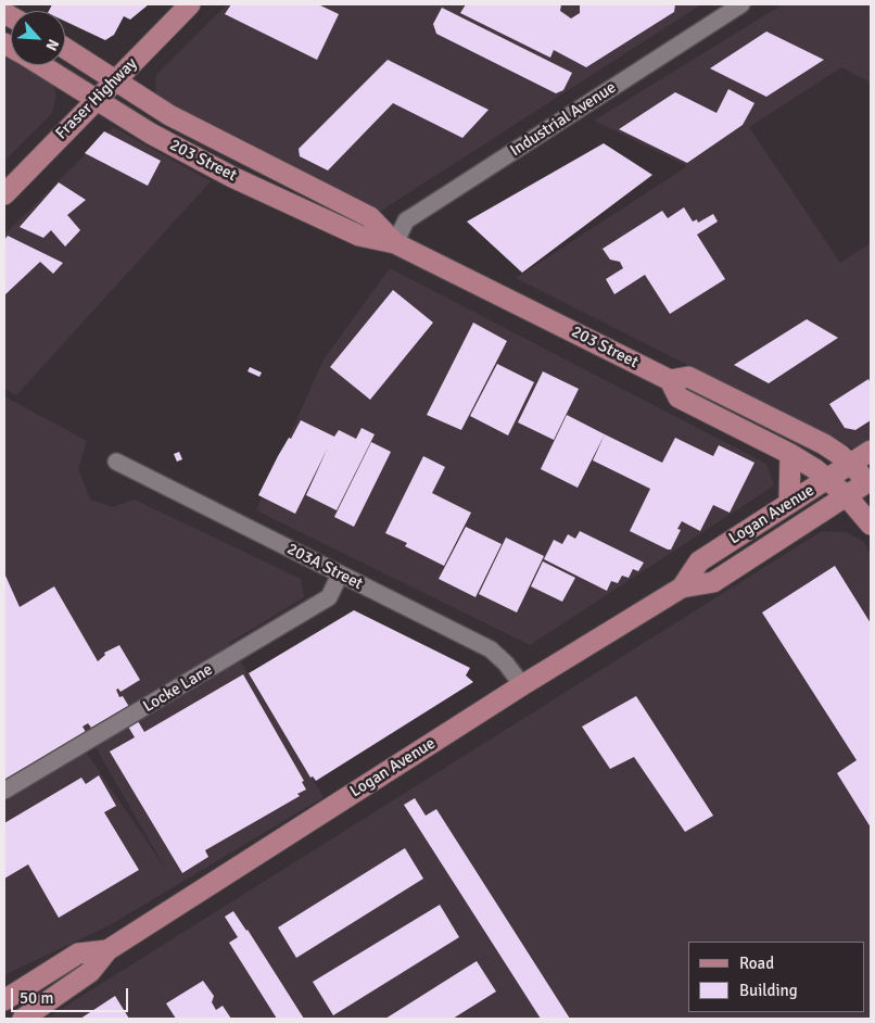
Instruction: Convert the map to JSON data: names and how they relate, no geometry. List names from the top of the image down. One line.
{"streets":{"main road":["Fraser Highway","203 Street","Logan Avenue"],"street":["Industrial Avenue","203A Street","Locke Lane"]},"crossings":[["Fraser Highway","203 Street"],["Industrial Avenue","203 Street"],["203 Street","Logan Avenue"],["Logan Avenue","203A Street"],["203A Street","Locke Lane"]],"legend":["Road","Building"],"scale_bar":"50 m","north":"bottom right"}
